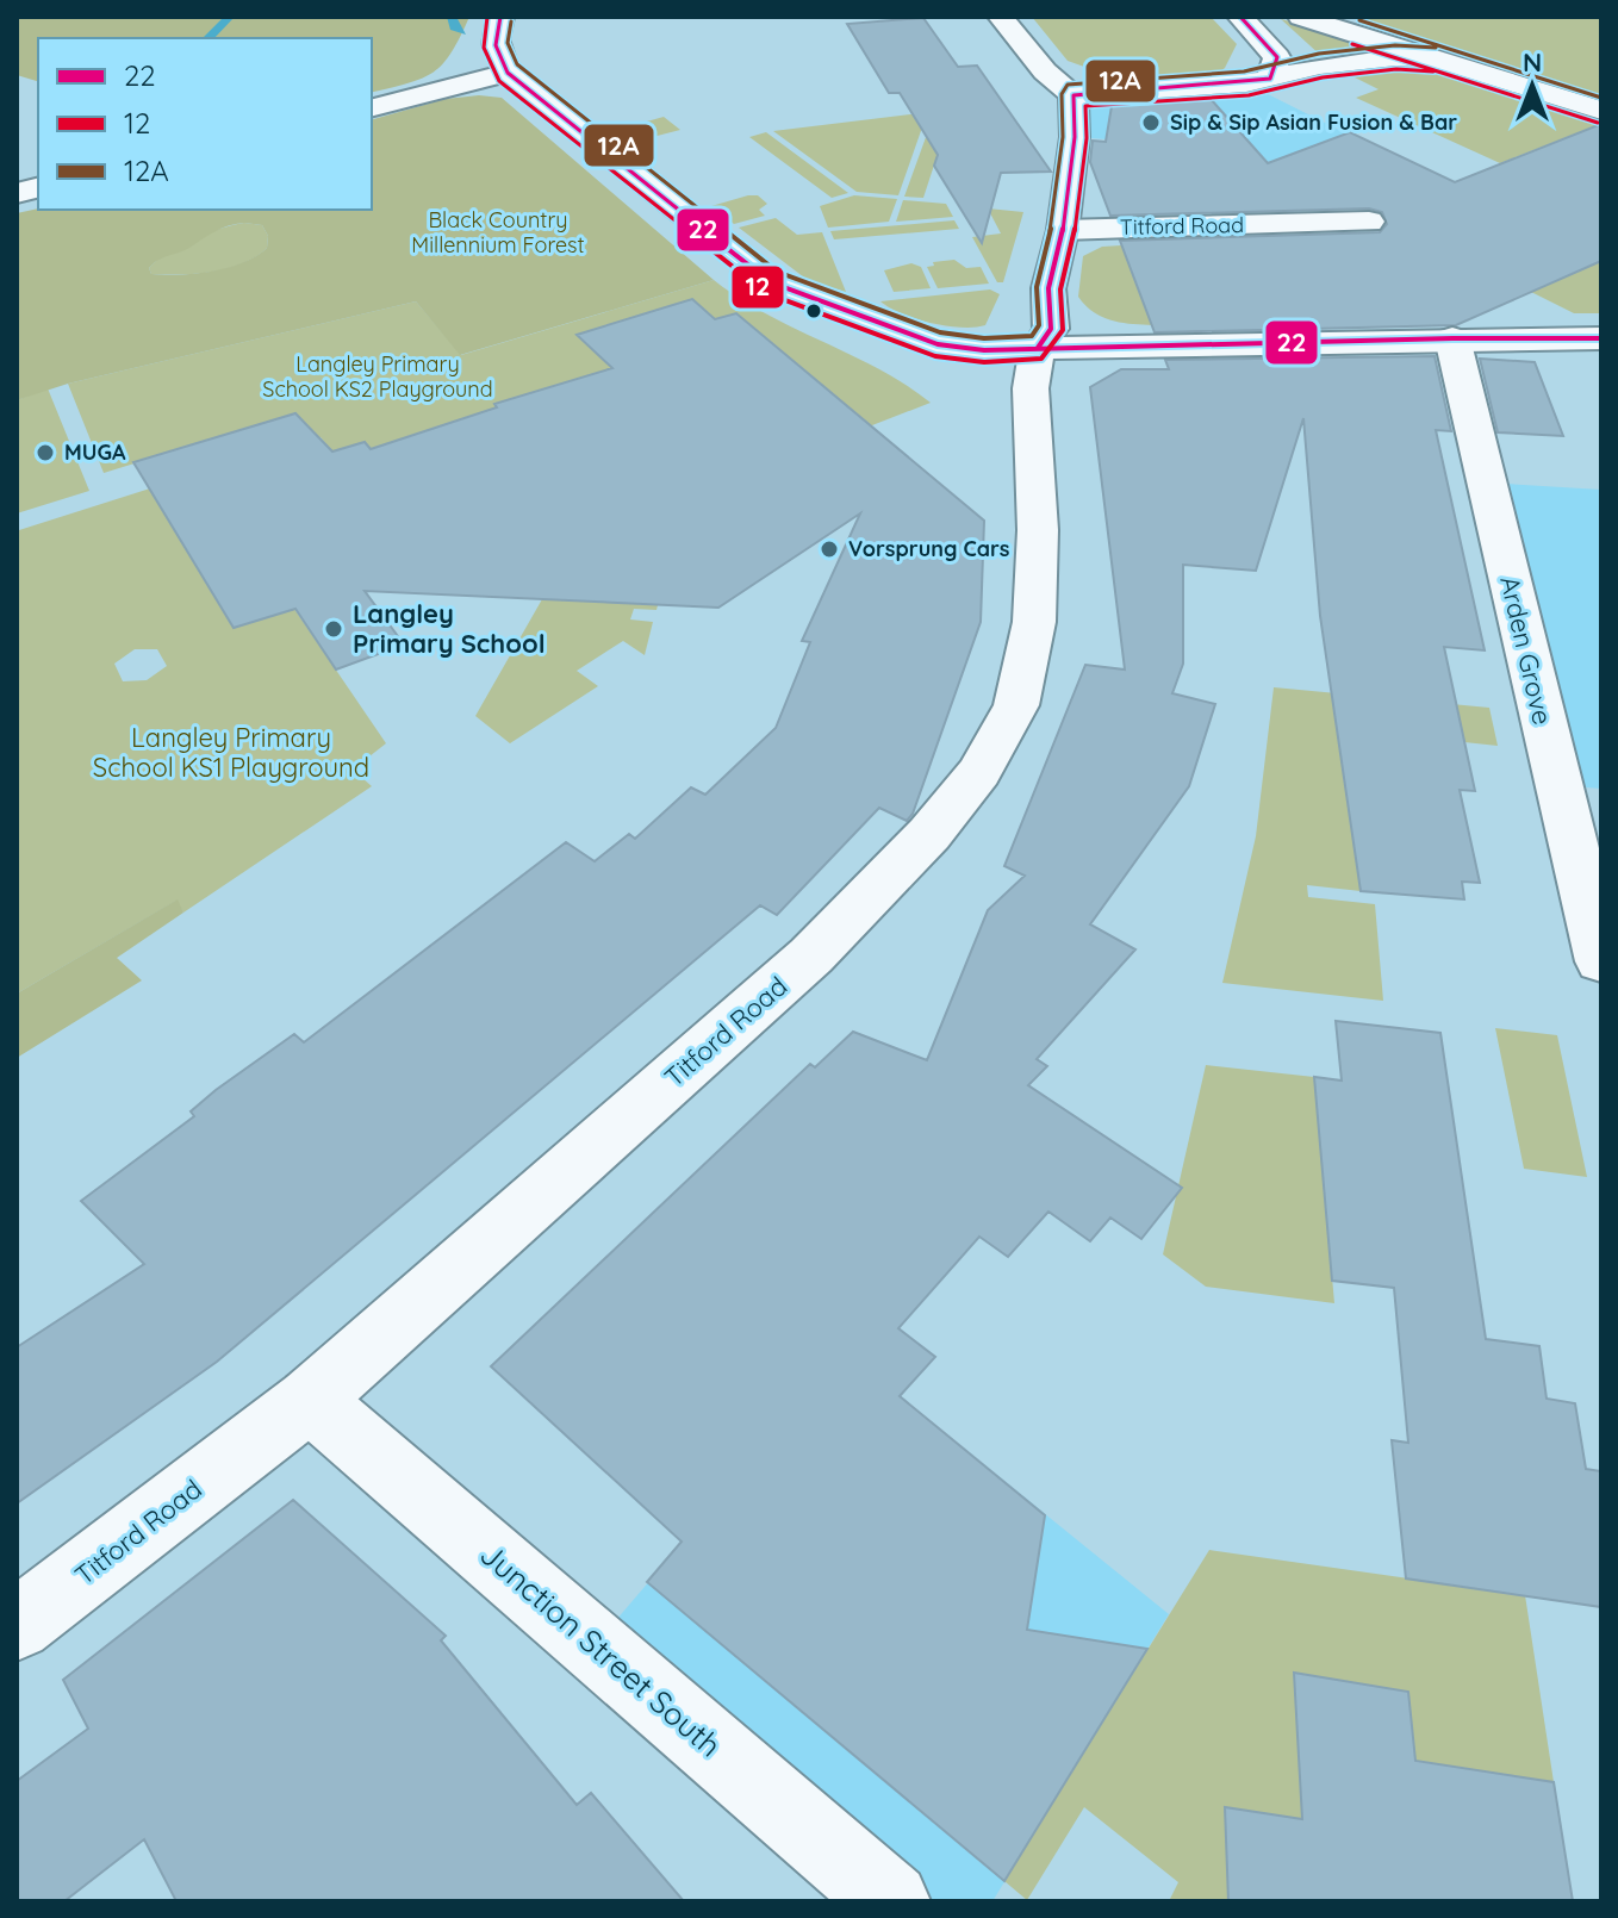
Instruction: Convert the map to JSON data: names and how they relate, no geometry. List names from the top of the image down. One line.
{"streets":{"main road":["Titford Road","Arden Grove","Junction Street South"]},"crossings":[["Titford Road","Junction Street South"]],"parks":["Black Country Millennium Forest","Langley Primary School KS2 Playground","Langley Primary School KS1 Playground"],"places":["Sip & Sip Asian Fusion & Bar","MUGA","Vorsprung Cars","Langley Primary School"],"lines":["transit line 22","transit line 12","transit line 12A"],"legend":["22","12","12A"],"north":"top"}
